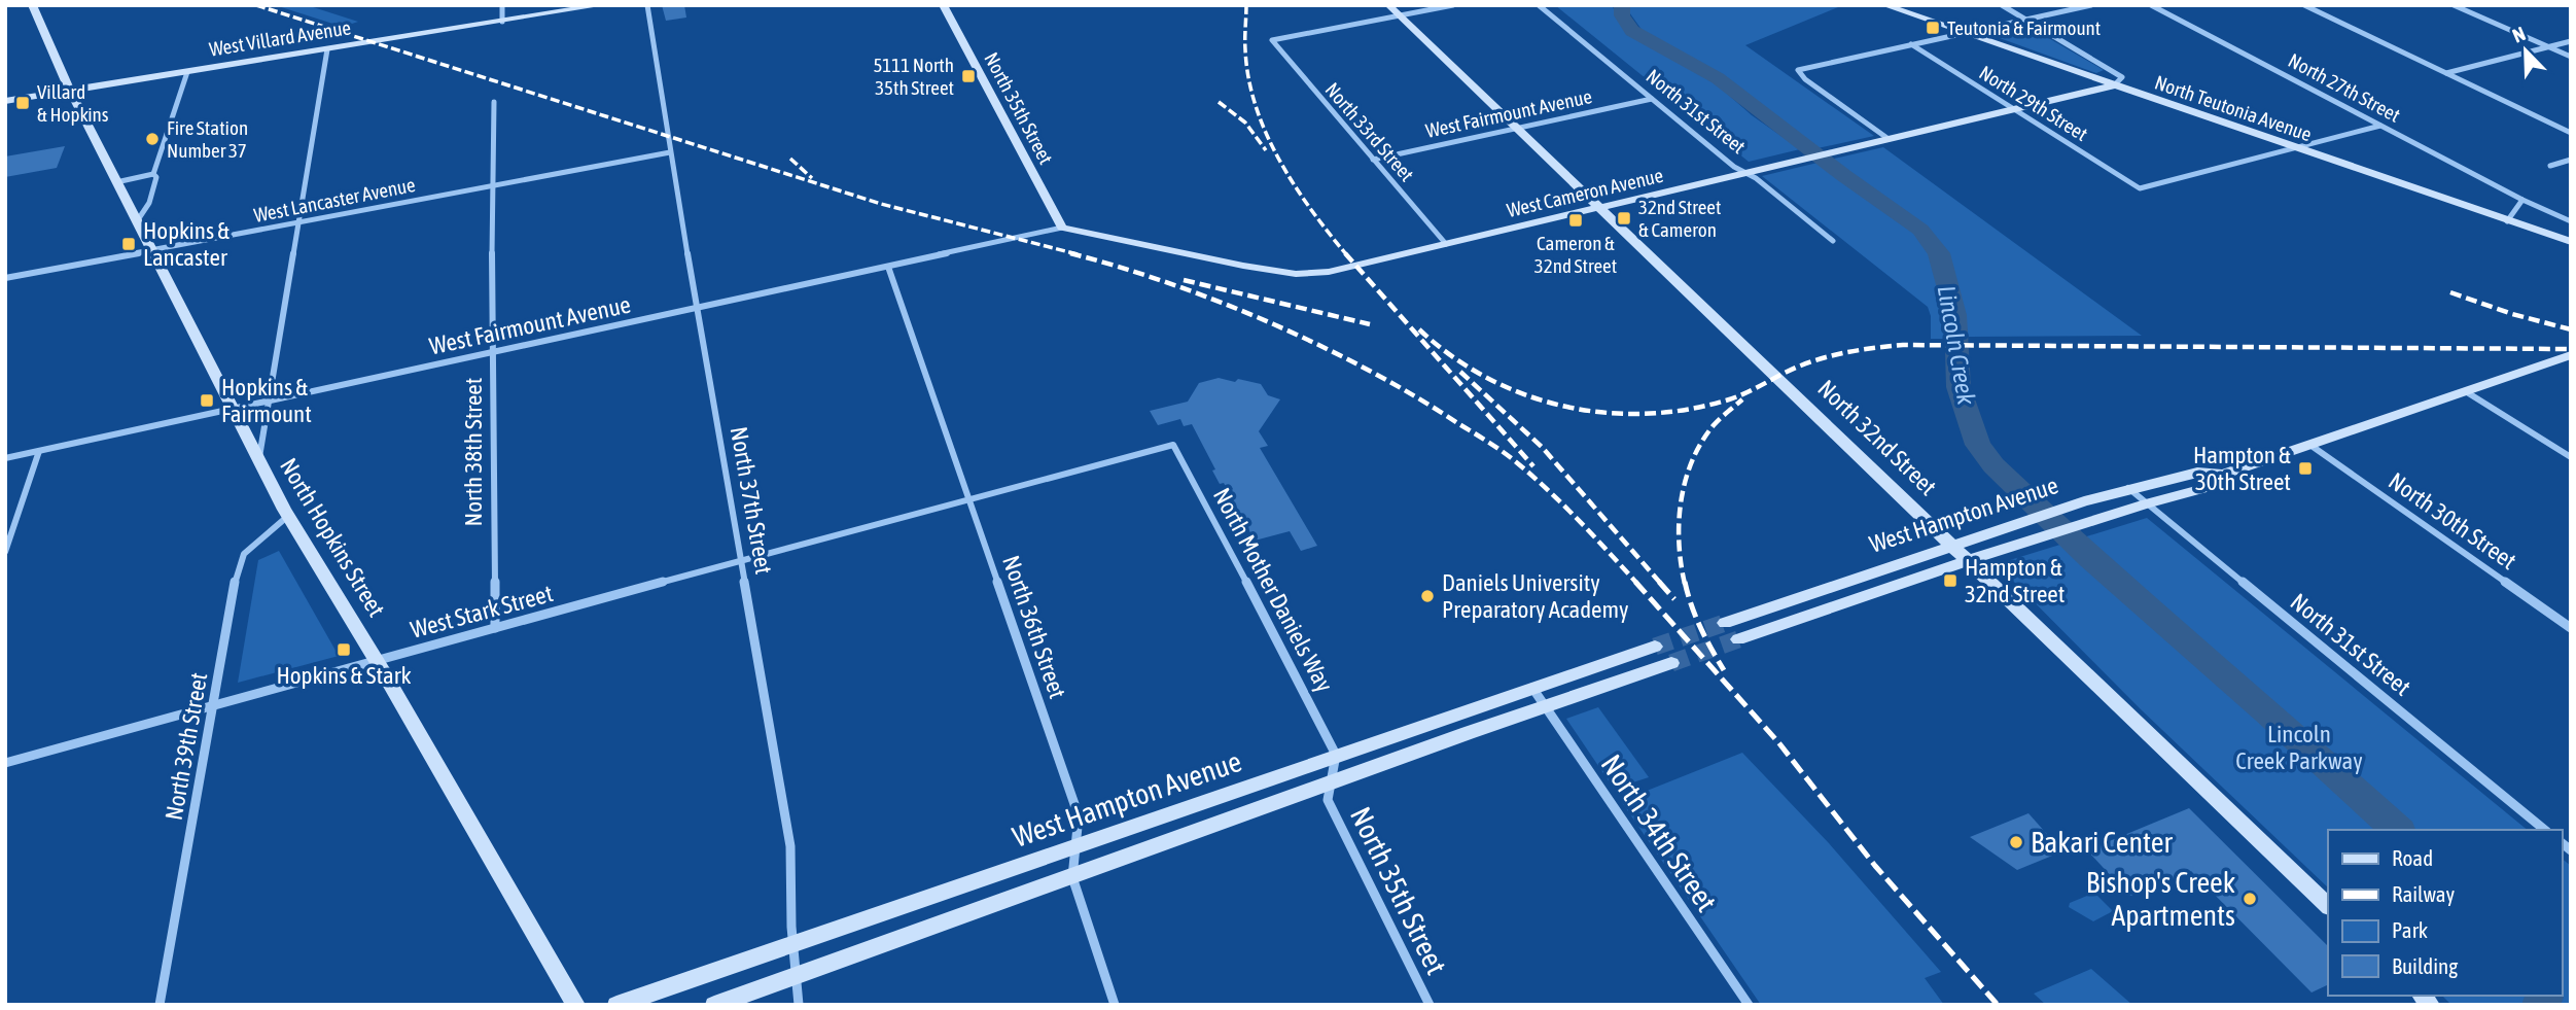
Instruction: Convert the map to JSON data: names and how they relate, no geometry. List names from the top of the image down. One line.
{"streets":{"main road":["West Villard Avenue","North 35th Street","North Teutonia Avenue","West Cameron Avenue","North 32nd Street","West Hampton Avenue","North Hopkins Street"],"street":["North 27th Street","North 29th Street","North 31st Street","West Fairmount Avenue","North 33rd Street","West Lancaster Avenue","North 38th Street","North 37th Street","North 30th Street","North Mother Daniels Way","West Stark Street","North 36th Street","North 39th Street","North 34th Street"]},"crossings":[["West Villard Avenue","North Hopkins Street"],["North 29th Street","North Teutonia Avenue"],["North 29th Street","West Cameron Avenue"],["North 35th Street","West Fairmount Avenue"],["North 35th Street","West Cameron Avenue"],["North 35th Street","West Hampton Avenue"],["North 35th Street","North Mother Daniels Way"],["North Teutonia Avenue","West Cameron Avenue"],["North 31st Street","West Fairmount Avenue"],["North 31st Street","West Cameron Avenue"],["North 31st Street","West Hampton Avenue"],["West Fairmount Avenue","North 33rd Street"],["West Fairmount Avenue","West Cameron Avenue"],["West Fairmount Avenue","North 32nd Street"],["West Fairmount Avenue","North 38th Street"],["West Fairmount Avenue","North 37th Street"],["West Fairmount Avenue","North Hopkins Street"],["West Fairmount Avenue","North 36th Street"],["North 33rd Street","West Cameron Avenue"],["North 33rd Street","North 32nd Street"],["West Cameron Avenue","North 32nd Street"],["West Lancaster Avenue","North 38th Street"],["West Lancaster Avenue","North 37th Street"],["West Lancaster Avenue","North Hopkins Street"],["North 32nd Street","West Hampton Avenue"],["North 38th Street","West Stark Street"],["North 37th Street","West Hampton Avenue"],["North 37th Street","West Stark Street"],["West Hampton Avenue","North 30th Street"],["West Hampton Avenue","North Mother Daniels Way"],["West Hampton Avenue","North 36th Street"],["West Hampton Avenue","North 34th Street"],["North Hopkins Street","West Stark Street"],["North Hopkins Street","North 39th Street"],["North Mother Daniels Way","West Stark Street"],["West Stark Street","North 36th Street"],["West Stark Street","North 39th Street"]],"water":["Lincoln Creek"],"parks":["Lincoln Creek Parkway"],"places":{"transit":["Teutonia & Fairmount","5111 North 35th Street","Villard & Hopkins","32nd Street & Cameron","Cameron & 32nd Street","Hopkins & Lancaster","Hopkins & Fairmount","Hampton & 30th Street","Hampton & 32nd Street","Hopkins & Stark"],"other":["Fire Station Number 37","Daniels University Preparatory Academy","Bakari Center","Bishop's Creek Apartments"]},"legend":["Road","Railway","Park","Building"],"north":"top left"}
